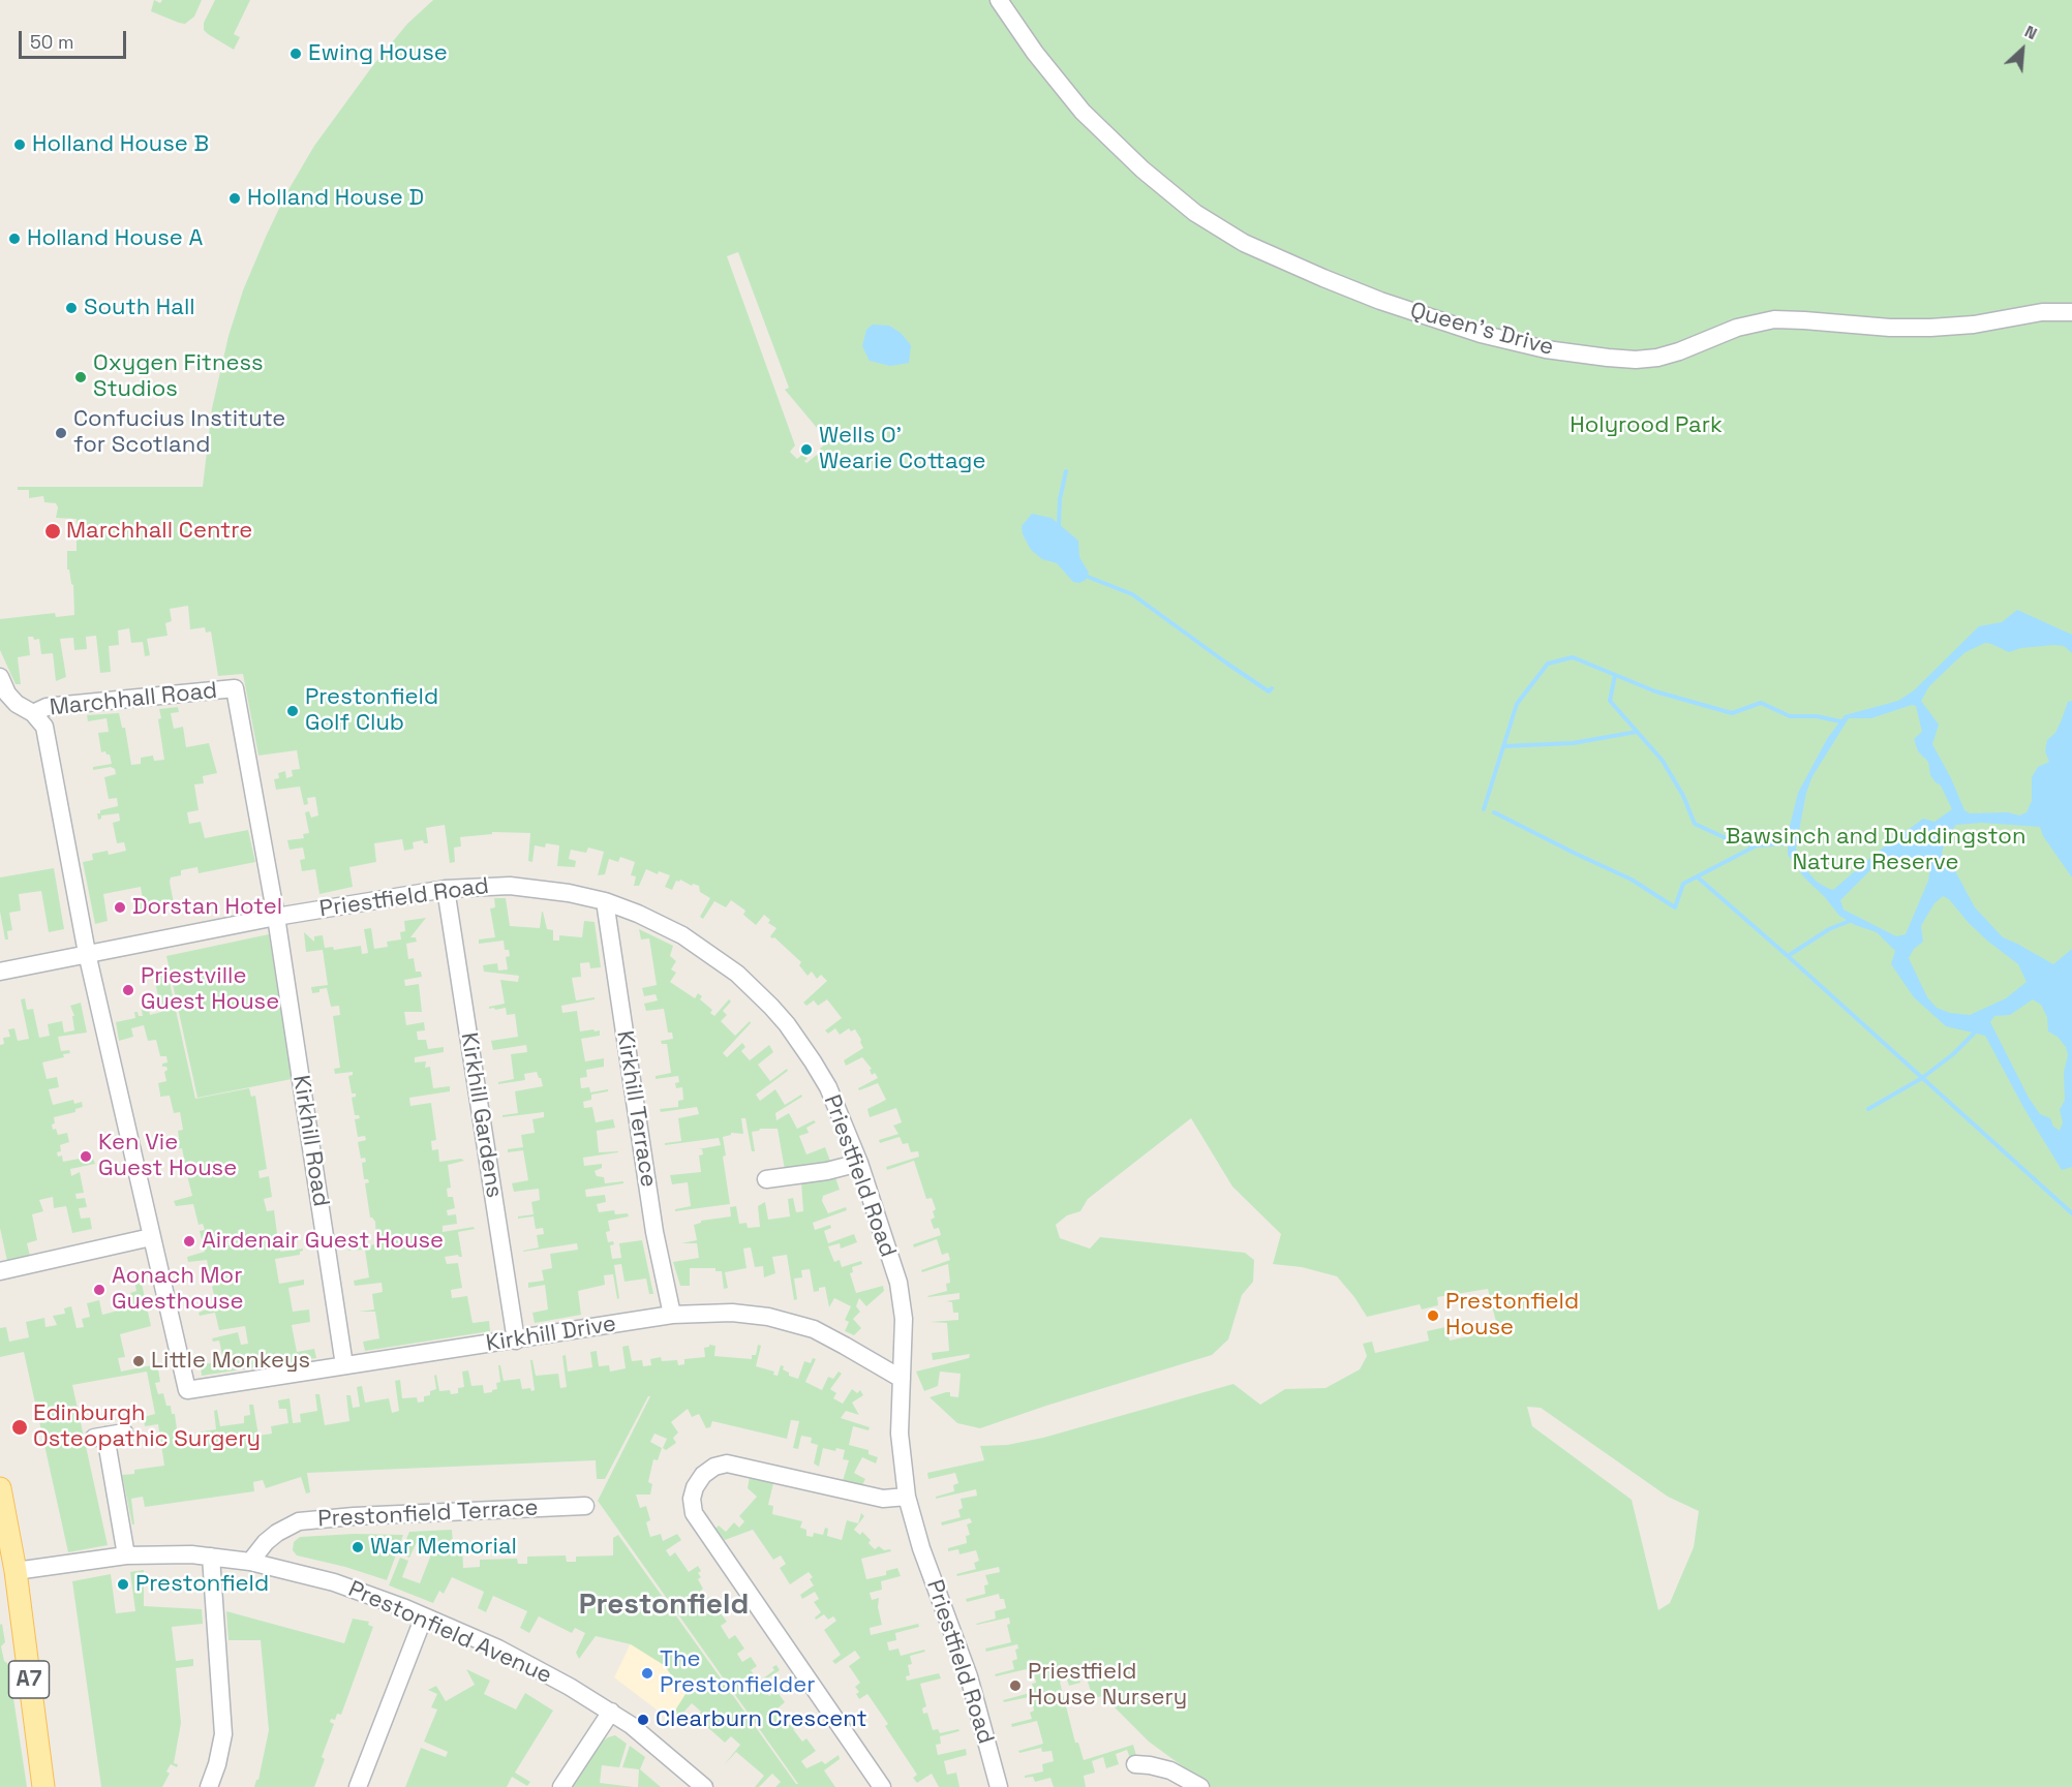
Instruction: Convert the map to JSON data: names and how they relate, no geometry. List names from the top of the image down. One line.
{"streets":{"main road":["A7"],"street":["Queen's Drive","Marchhall Road","Priestfield Road","Kirkhill Terrace","Kirkhill Gardens","Kirkhill Road","Kirkhill Drive","Prestonfield Terrace","Prestonfield Avenue"]},"crossings":[["Marchhall Road","Kirkhill Road"],["Priestfield Road","Kirkhill Terrace"],["Priestfield Road","Kirkhill Gardens"],["Priestfield Road","Kirkhill Road"],["Priestfield Road","Kirkhill Drive"],["Kirkhill Terrace","Kirkhill Drive"],["Kirkhill Gardens","Kirkhill Drive"],["Kirkhill Road","Kirkhill Drive"],["Prestonfield Terrace","Prestonfield Avenue"],["Prestonfield Avenue","A7"]],"districts":["Prestonfield"],"parks":["Holyrood Park","Bawsinch and Duddingston Nature Reserve"],"places":["Ewing House","Holland House B","Holland House D","Holland House A","South Hall","Oxygen Fitness Studios","Confucius Institute for Scotland","Wells O' Wearie Cottage","Marchhall Centre","Prestonfield Golf Club","Dorstan Hotel","Priestville Guest House","Ken Vie Guest House","Airdenair Guest House","Aonach Mor Guesthouse","Prestonfield House","Little Monkeys","Edinburgh Osteopathic Surgery","War Memorial","Prestonfield","The Prestonfielder","Priestfield House Nursery","Clearburn Crescent"],"scale_bar":"50 m","north":"top right"}
